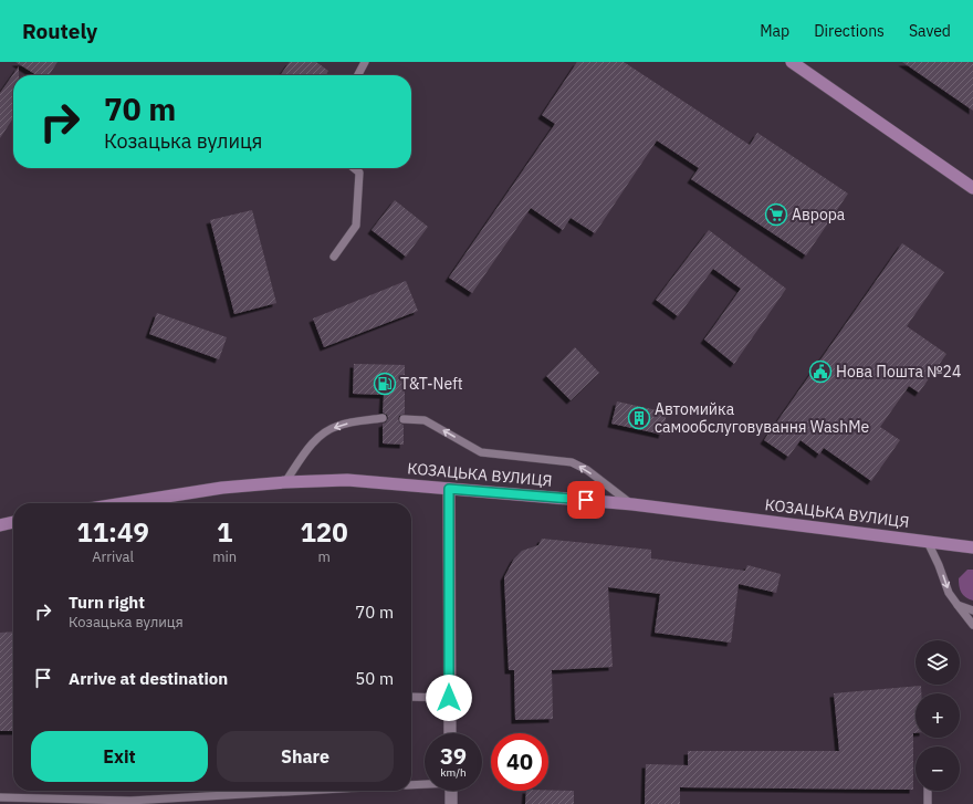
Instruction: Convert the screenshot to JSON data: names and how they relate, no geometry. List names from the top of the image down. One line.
{"streets":{"main road":["КОЗАЦЬКА ВУЛИЦЯ"]},"places":{"supermarket":["Аврора"],"public building":["Нова Пошта №24"],"fuel station":["T&T-Neft"],"building":["Автомийка самообслуговування WashMe"]},"page":{"header":"Routely","nav":["Map","Directions","Saved"],"turn":["70 m","Козацька вулиця"],"eta":["11:49","Arrival","1","min","120","m"],"list":[{"name":"Turn right","note":"Козацька вулиця","value":"70 m"},{"name":"Arrive at destination","value":"50 m"}],"map_buttons":["+","−"],"buttons":["Exit","Share"],"speed":"39 km/h","limit":"40"}}
